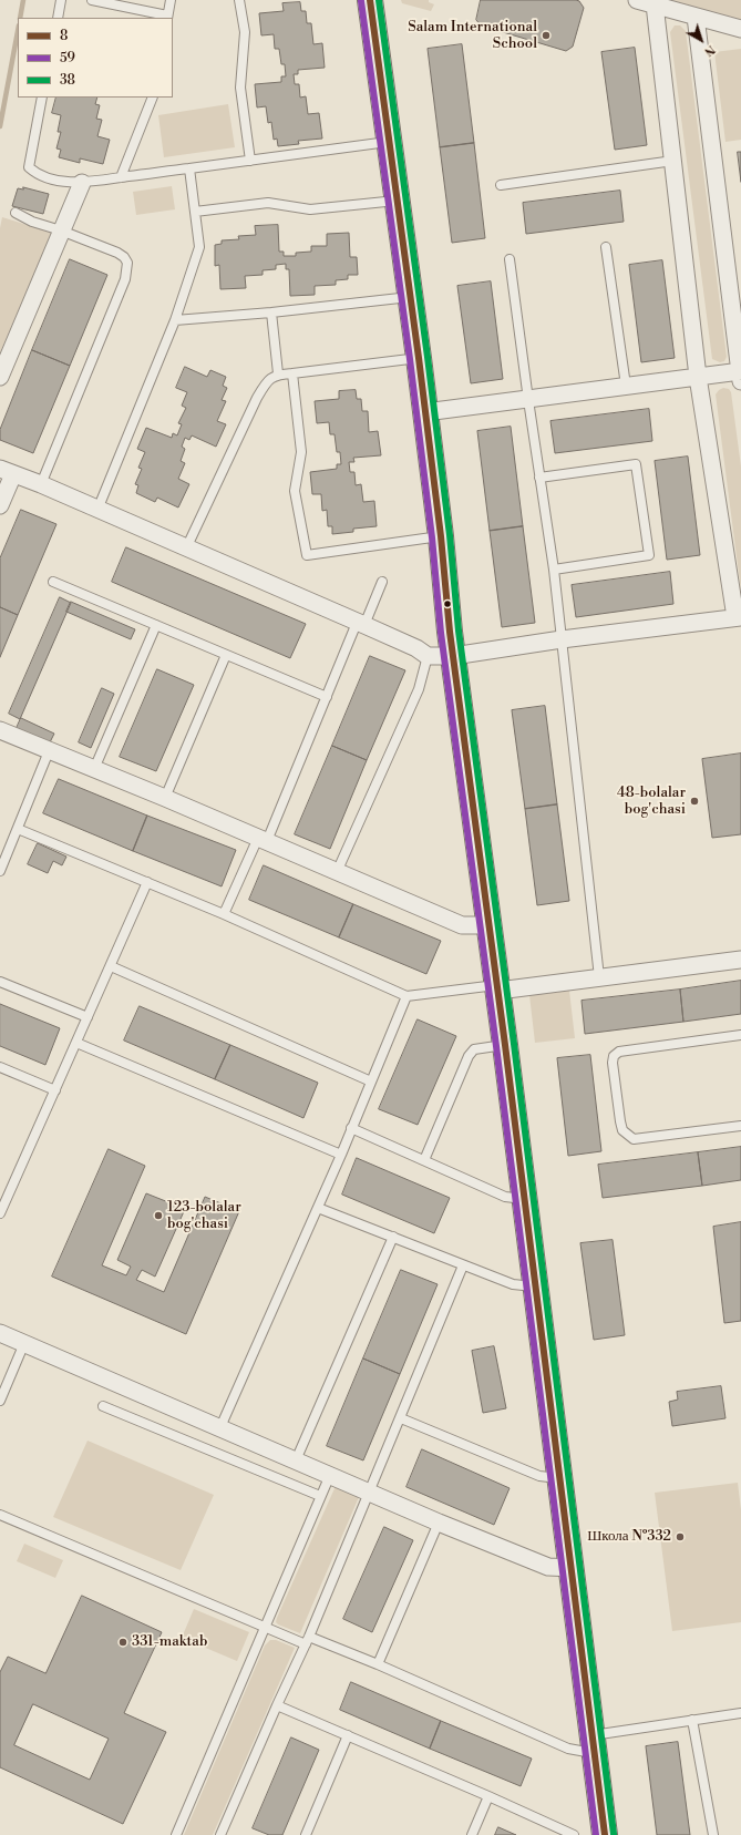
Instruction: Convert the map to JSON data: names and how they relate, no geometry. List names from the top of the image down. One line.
{"places":["Salam International School","48-bolalar bog'chasi","123-bolalar bog'chasi","Школа №332","331-maktab"],"lines":["transit line 8","transit line 38","transit line 59"],"legend":["8","59","38"],"north":"bottom right"}
